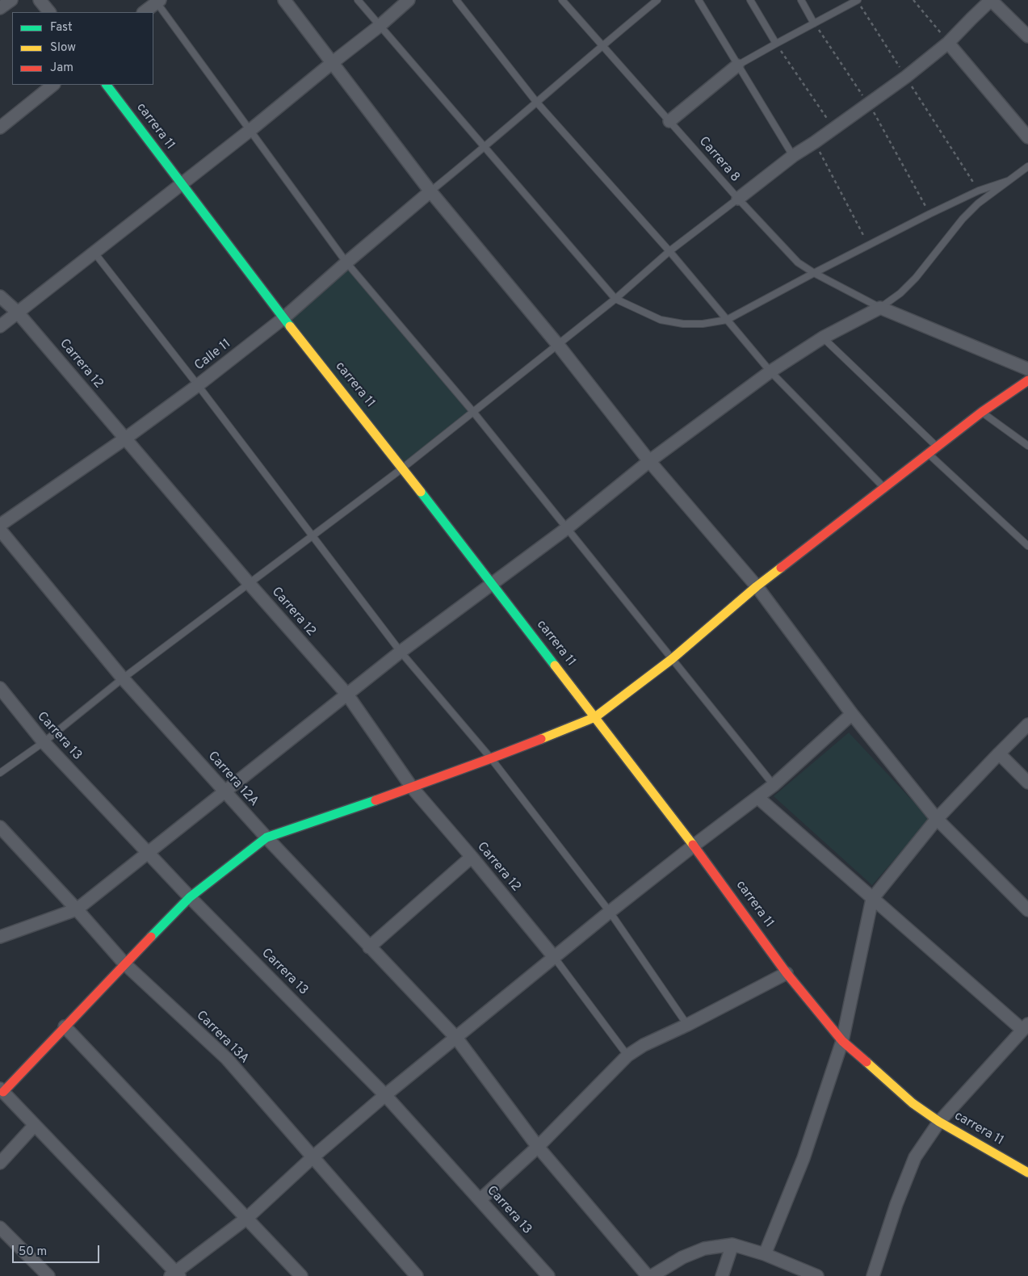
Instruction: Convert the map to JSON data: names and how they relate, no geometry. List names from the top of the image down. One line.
{"streets":{"street":["carrera 11","Calle 11","Carrera 12","Carrera 13","Carrera 12A","Carrera 13A"],"lane":["Carrera 8"]},"crossings":[["carrera 11","Calle 11"],["Calle 11","Carrera 12"]],"legend":["Fast","Slow","Jam"],"scale_bar":"50 m"}
